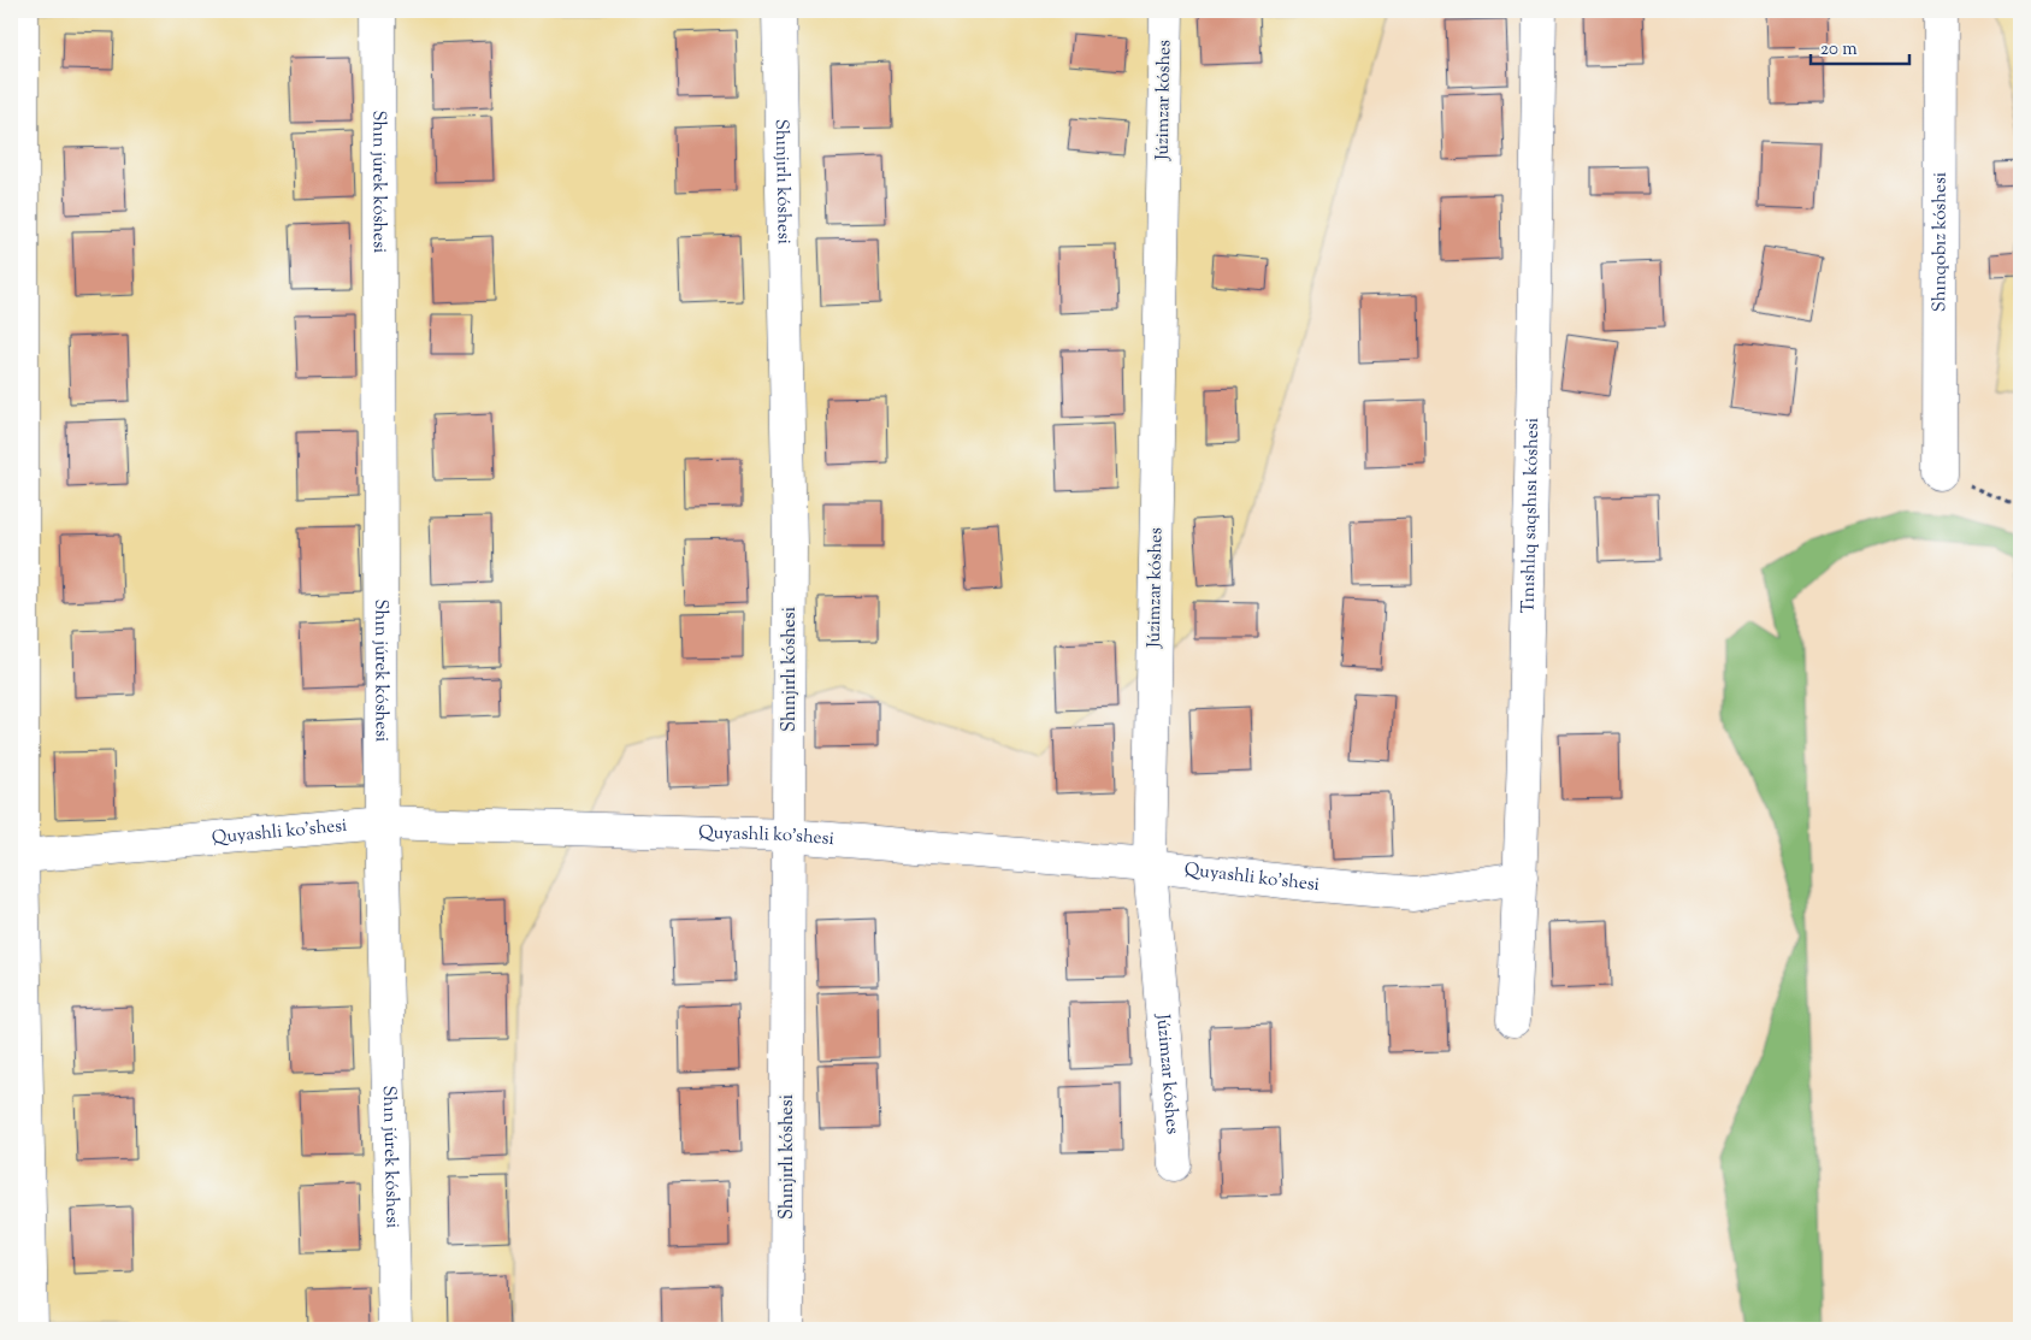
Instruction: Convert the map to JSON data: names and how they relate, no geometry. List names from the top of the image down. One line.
{"streets":{"street":["Júzimzar kóshes","Shın júrek kóshesi","Shınjırlı kóshesi","Shınqobız kóshesi","Tınıshlıq saqshısı kóshesi","Quyashli ko'shesi"]},"crossings":[["Júzimzar kóshes","Quyashli ko'shesi"],["Shın júrek kóshesi","Quyashli ko'shesi"],["Shınjırlı kóshesi","Quyashli ko'shesi"],["Tınıshlıq saqshısı kóshesi","Quyashli ko'shesi"]],"scale_bar":"20 m"}
